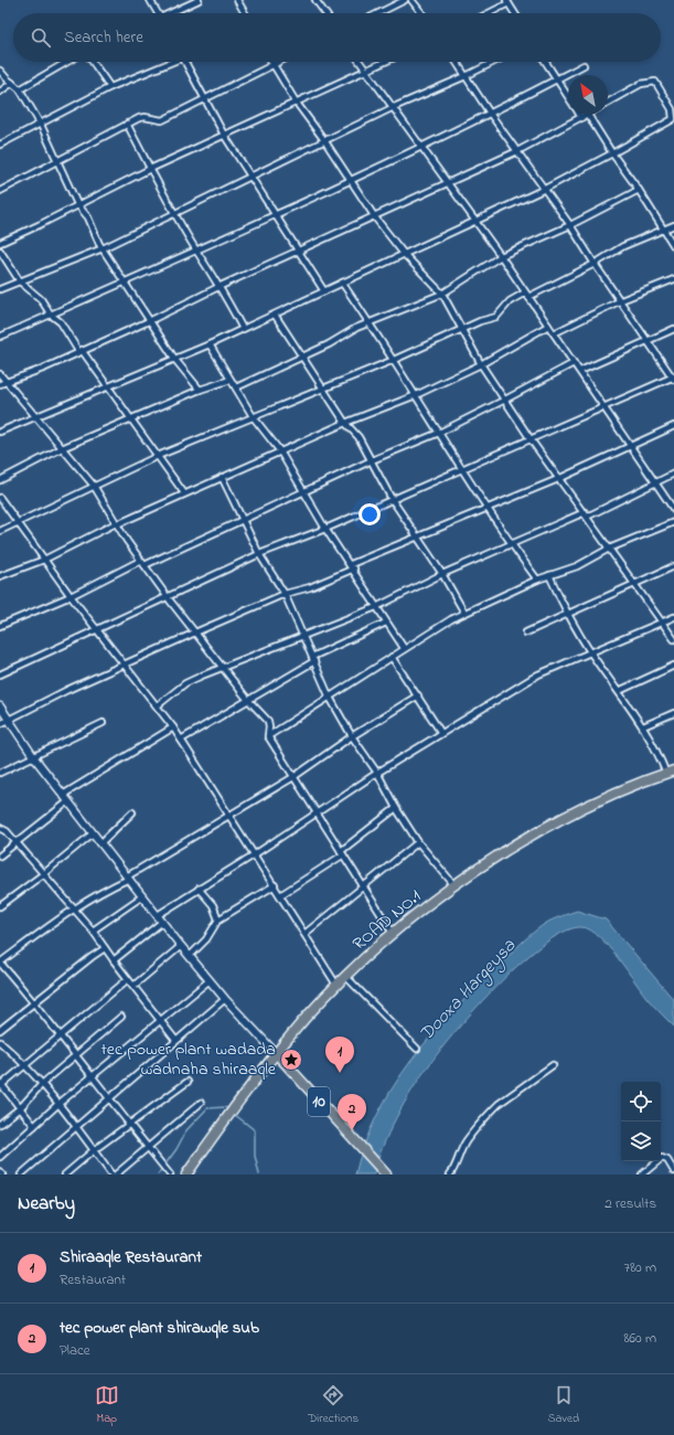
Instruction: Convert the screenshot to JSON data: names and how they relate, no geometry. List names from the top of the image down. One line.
{"streets":{"highway":["ROAD NO.1","10"]},"crossings":[["ROAD NO.1","10"]],"water":["Dooxa Hargeysa"],"places":{"place":["tec power plant wadada wadnaha shiraaqle"]},"north":"top left","page":{"search":"Search here","pins":["1","2"],"heading":["Nearby","2 results"],"list":[{"mark":"1","name":"Shiraaqle Restaurant","note":"Restaurant","value":"780 m"},{"mark":"2","name":"tec power plant shirawqle sub","note":"Place","value":"860 m"}],"nav":["Map","Directions","Saved"]}}
